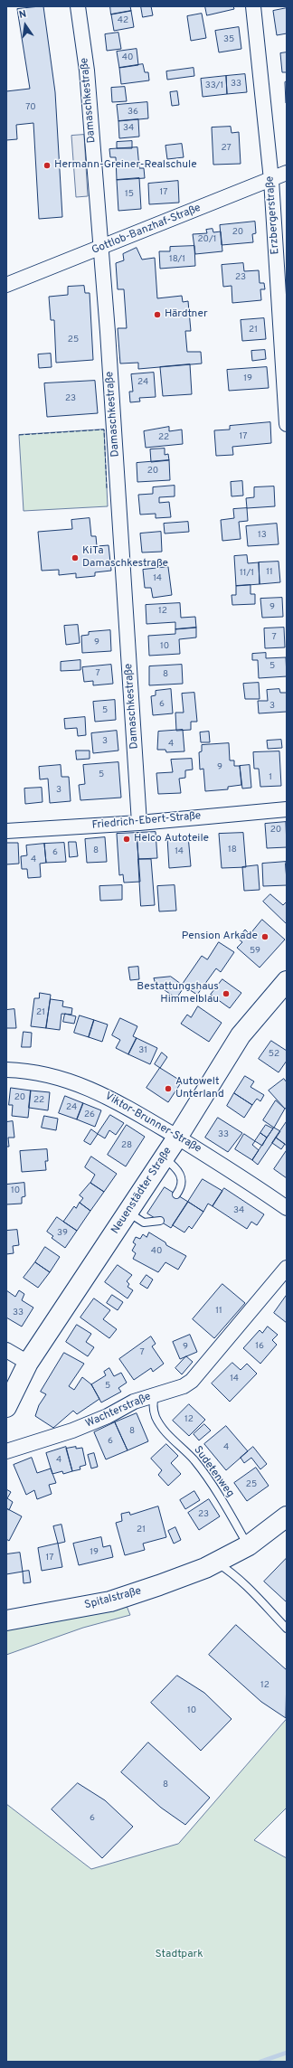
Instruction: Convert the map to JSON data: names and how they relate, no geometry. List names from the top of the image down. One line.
{"streets":{"main road":["Neuenstädter Straße","Spitalstraße"],"street":["Damaschkestraße","Erzbergerstraße","Gottlob-Banzhaf-Straße","Friedrich-Ebert-Straße","Viktor-Brunner-Straße","Wachterstraße"],"lane":["Sudetenweg"]},"crossings":[["Damaschkestraße","Gottlob-Banzhaf-Straße"],["Damaschkestraße","Friedrich-Ebert-Straße"],["Erzbergerstraße","Gottlob-Banzhaf-Straße"],["Viktor-Brunner-Straße","Neuenstädter Straße"],["Wachterstraße","Sudetenweg"],["Sudetenweg","Spitalstraße"]],"parks":["Stadtpark"],"places":["Hermann-Greiner-Realschule","Härdtner","KiTa Damaschkestraße","Helco Autoteile","Pension Arkade","Bestattungshaus Himmelblau","Autowelt Unterland"],"house_numbers":["42","35","40","33","33/1","70","36","34","27","17","15","20","20/1","18/1","23","21","25","19","24","23","17","22","20","13","11","11/1","14","9","12","7","9","10","5","7","8","6","3","5","3","4","9","5","1","3","20","18","8","14","6","4","59","21","31","52","20","22","24","26","33","28","10","34","39","40","11","33","16","9","7","14","5","12","8","6","4","4","25","23","21","19","17","12","10","8","6"],"north":"top"}
